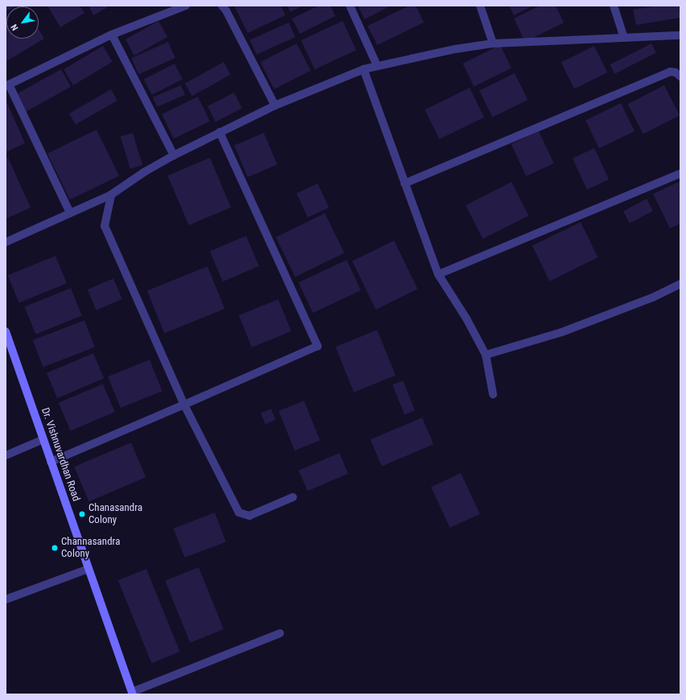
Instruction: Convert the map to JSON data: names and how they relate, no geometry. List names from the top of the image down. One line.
{"streets":{"main road":["Dr. Vishnuvardhan Road"]},"places":["Chanasandra Colony","Channasandra Colony"],"north":"bottom left"}
